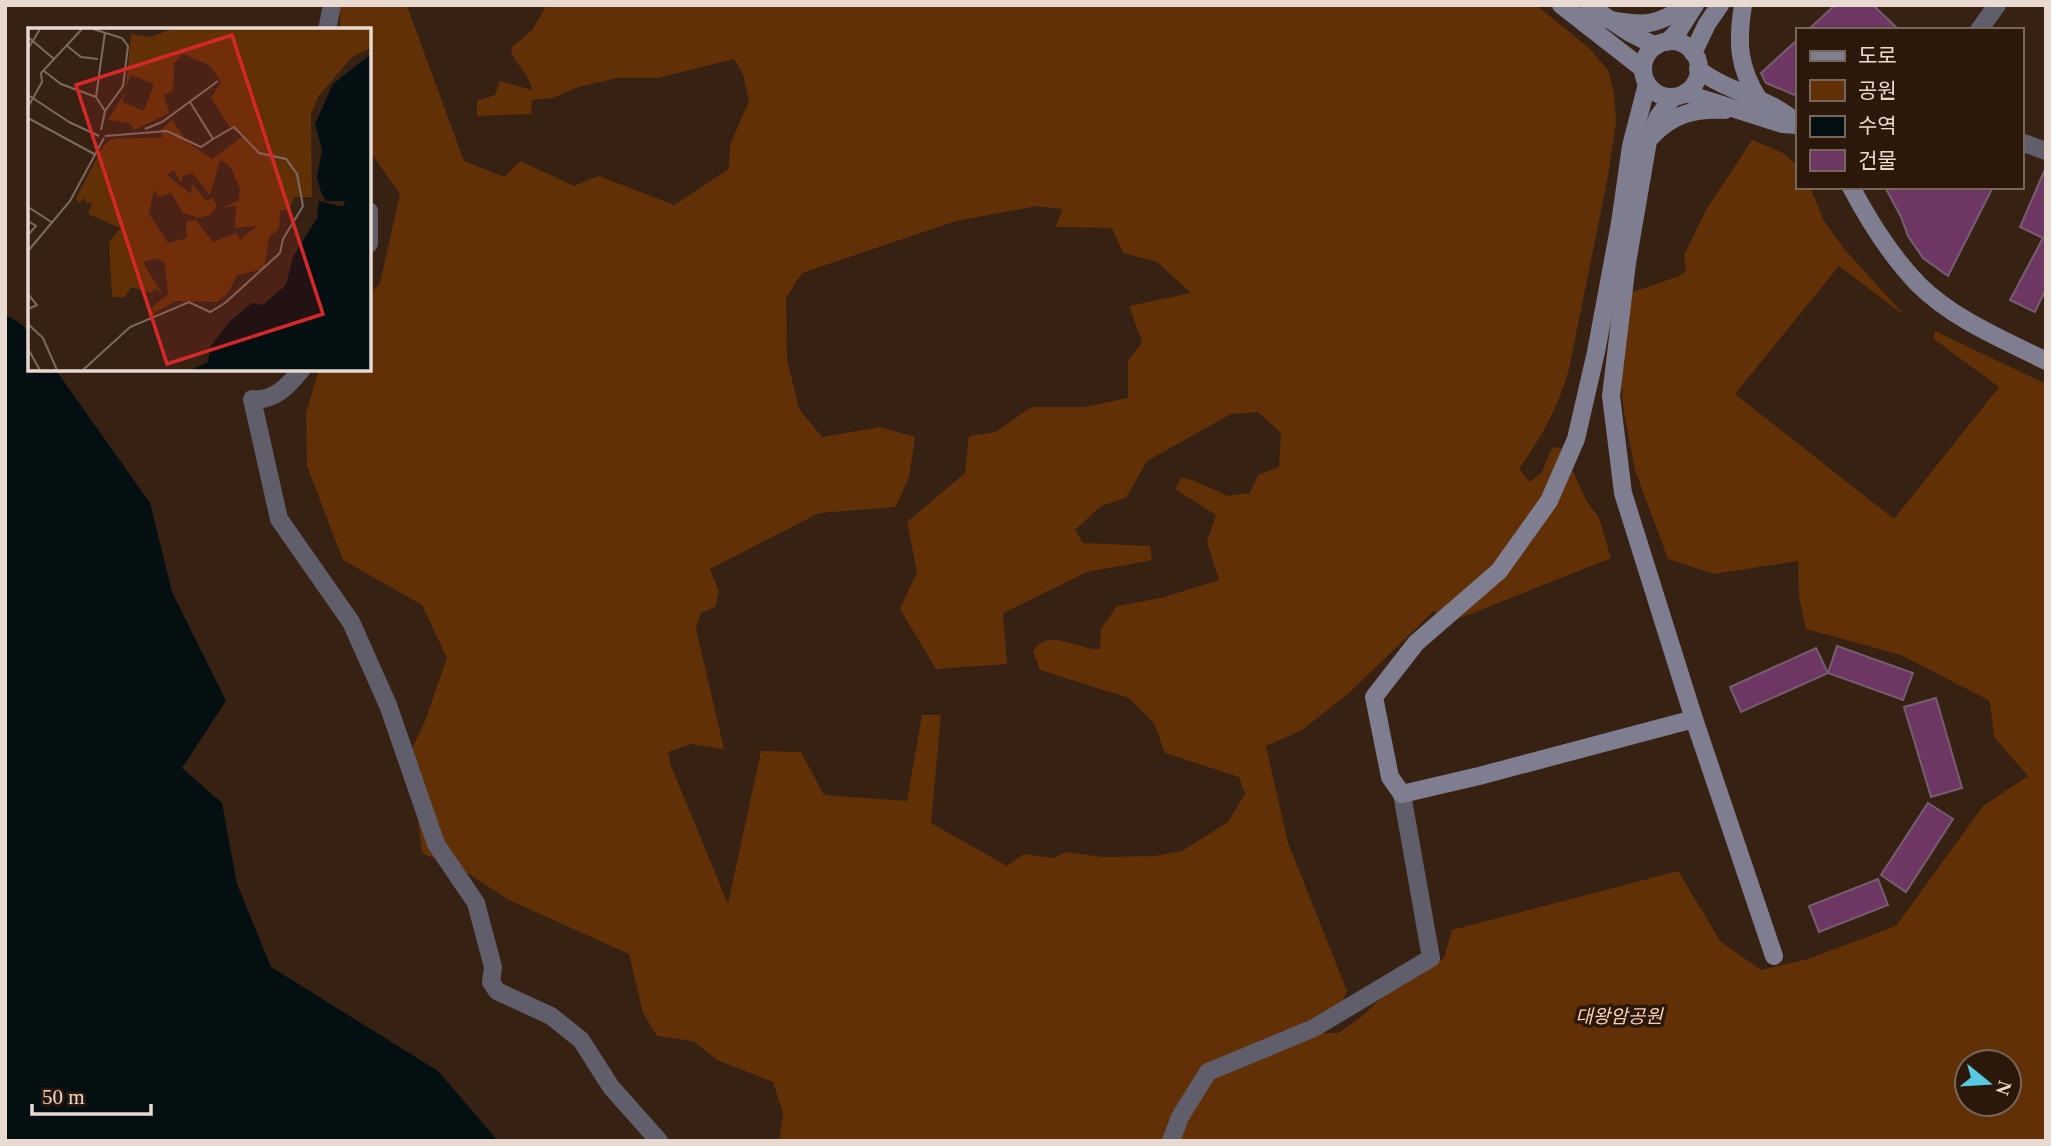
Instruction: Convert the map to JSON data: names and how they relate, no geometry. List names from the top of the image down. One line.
{"parks":["대왕암공원"],"legend":["도로","공원","수역","건물"],"scale_bar":"50 m","north":"right"}
